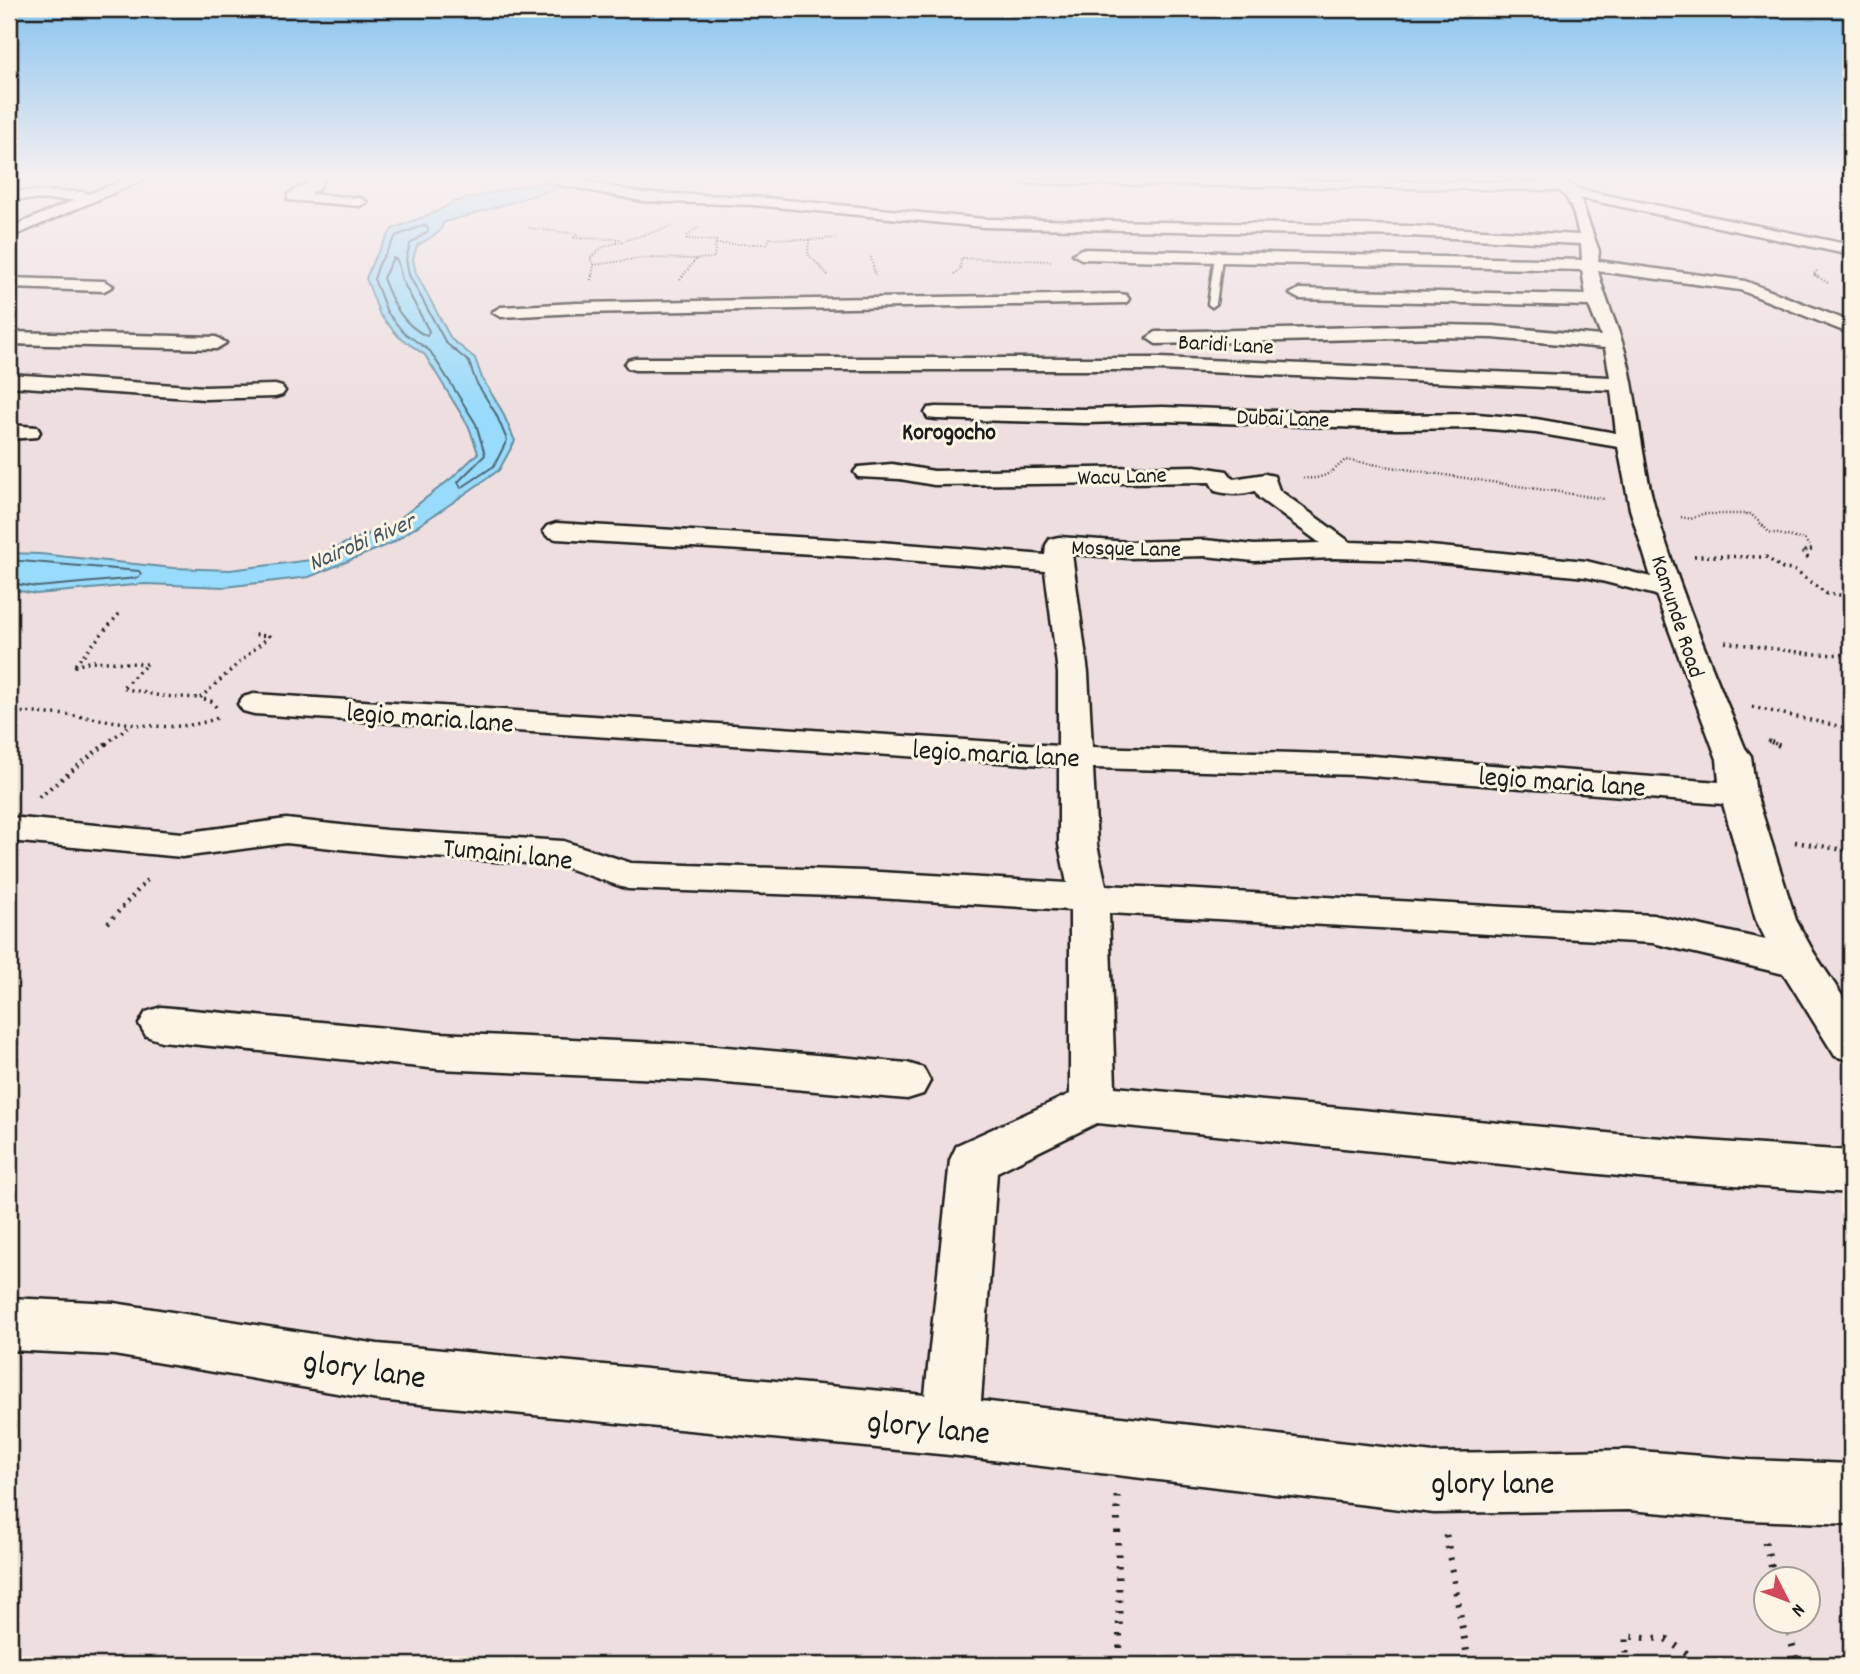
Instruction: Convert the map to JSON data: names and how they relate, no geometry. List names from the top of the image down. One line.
{"streets":{"street":["Baridi Lane","Dubai Lane","Wacu Lane","Mosque Lane","Kamunde Road","legio maria lane","Tumaini lane","glory lane"]},"crossings":[["Baridi Lane","Kamunde Road"],["Dubai Lane","Kamunde Road"],["Wacu Lane","Mosque Lane"],["Mosque Lane","Kamunde Road"],["Kamunde Road","legio maria lane"],["Kamunde Road","Tumaini lane"]],"districts":["Korogocho"],"water":["Nairobi River"],"north":"bottom right"}
